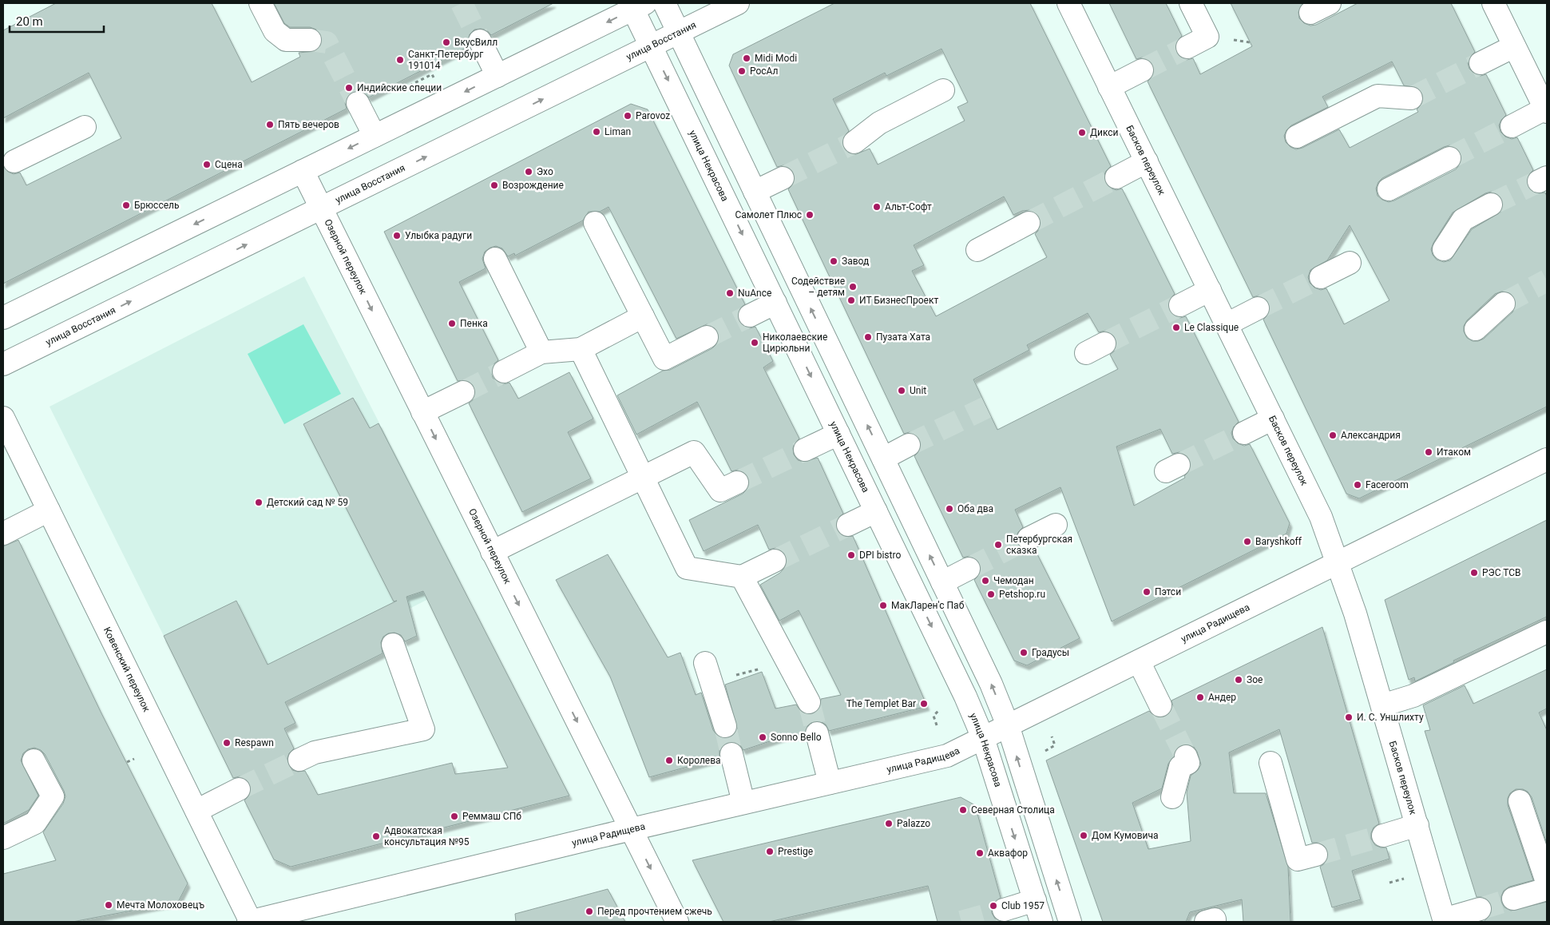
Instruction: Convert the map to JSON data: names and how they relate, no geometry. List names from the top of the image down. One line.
{"streets":{"street":["улица Восстания","Басков переулок","улица Некрасова","Озерной переулок","улица Радищева","Ковенский переулок"]},"crossings":[["улица Восстания","улица Некрасова"],["улица Восстания","Озерной переулок"],["Басков переулок","улица Радищева"],["улица Некрасова","улица Радищева"],["Озерной переулок","улица Радищева"],["улица Радищева","Ковенский переулок"]],"places":["ВкусВилл","Midi Modi","Санкт-Петербург 191014","РосАл","Индийские специи","Parovoz","Пять вечеров","Liman","Дикси","Сцена","Эхо","Возрождение","Брюссель","Альт-Софт","Самолет Плюс","Улыбка радуги","Завод","Содействие – детям","NuAnce","ИТ БизнесПроект","Пенка","Le Classique","Пузата Хата","Николаевские Цирюльни","Unit","Александрия","Итаком","Faceroom","Детский сад № 59","Оба два","Baryshkoff","Петербургская сказка","DPI bistro","РЭС ТСВ","Чемодан","Пэтси","Petshop.ru","МакЛарен'с Паб","Градусы","Зое","Андер","The Templet Bar","И. С. Уншлихту","Sonno Bello","Respawn","Королева","Северная Столица","Реммаш СПб","Palazzo","Дом Кумовича","Адвокатская консультация №95","Prestige","Аквафор","Мечта Молоховецъ","Club 1957","Перед прочтением сжечь"],"scale_bar":"20 m"}
